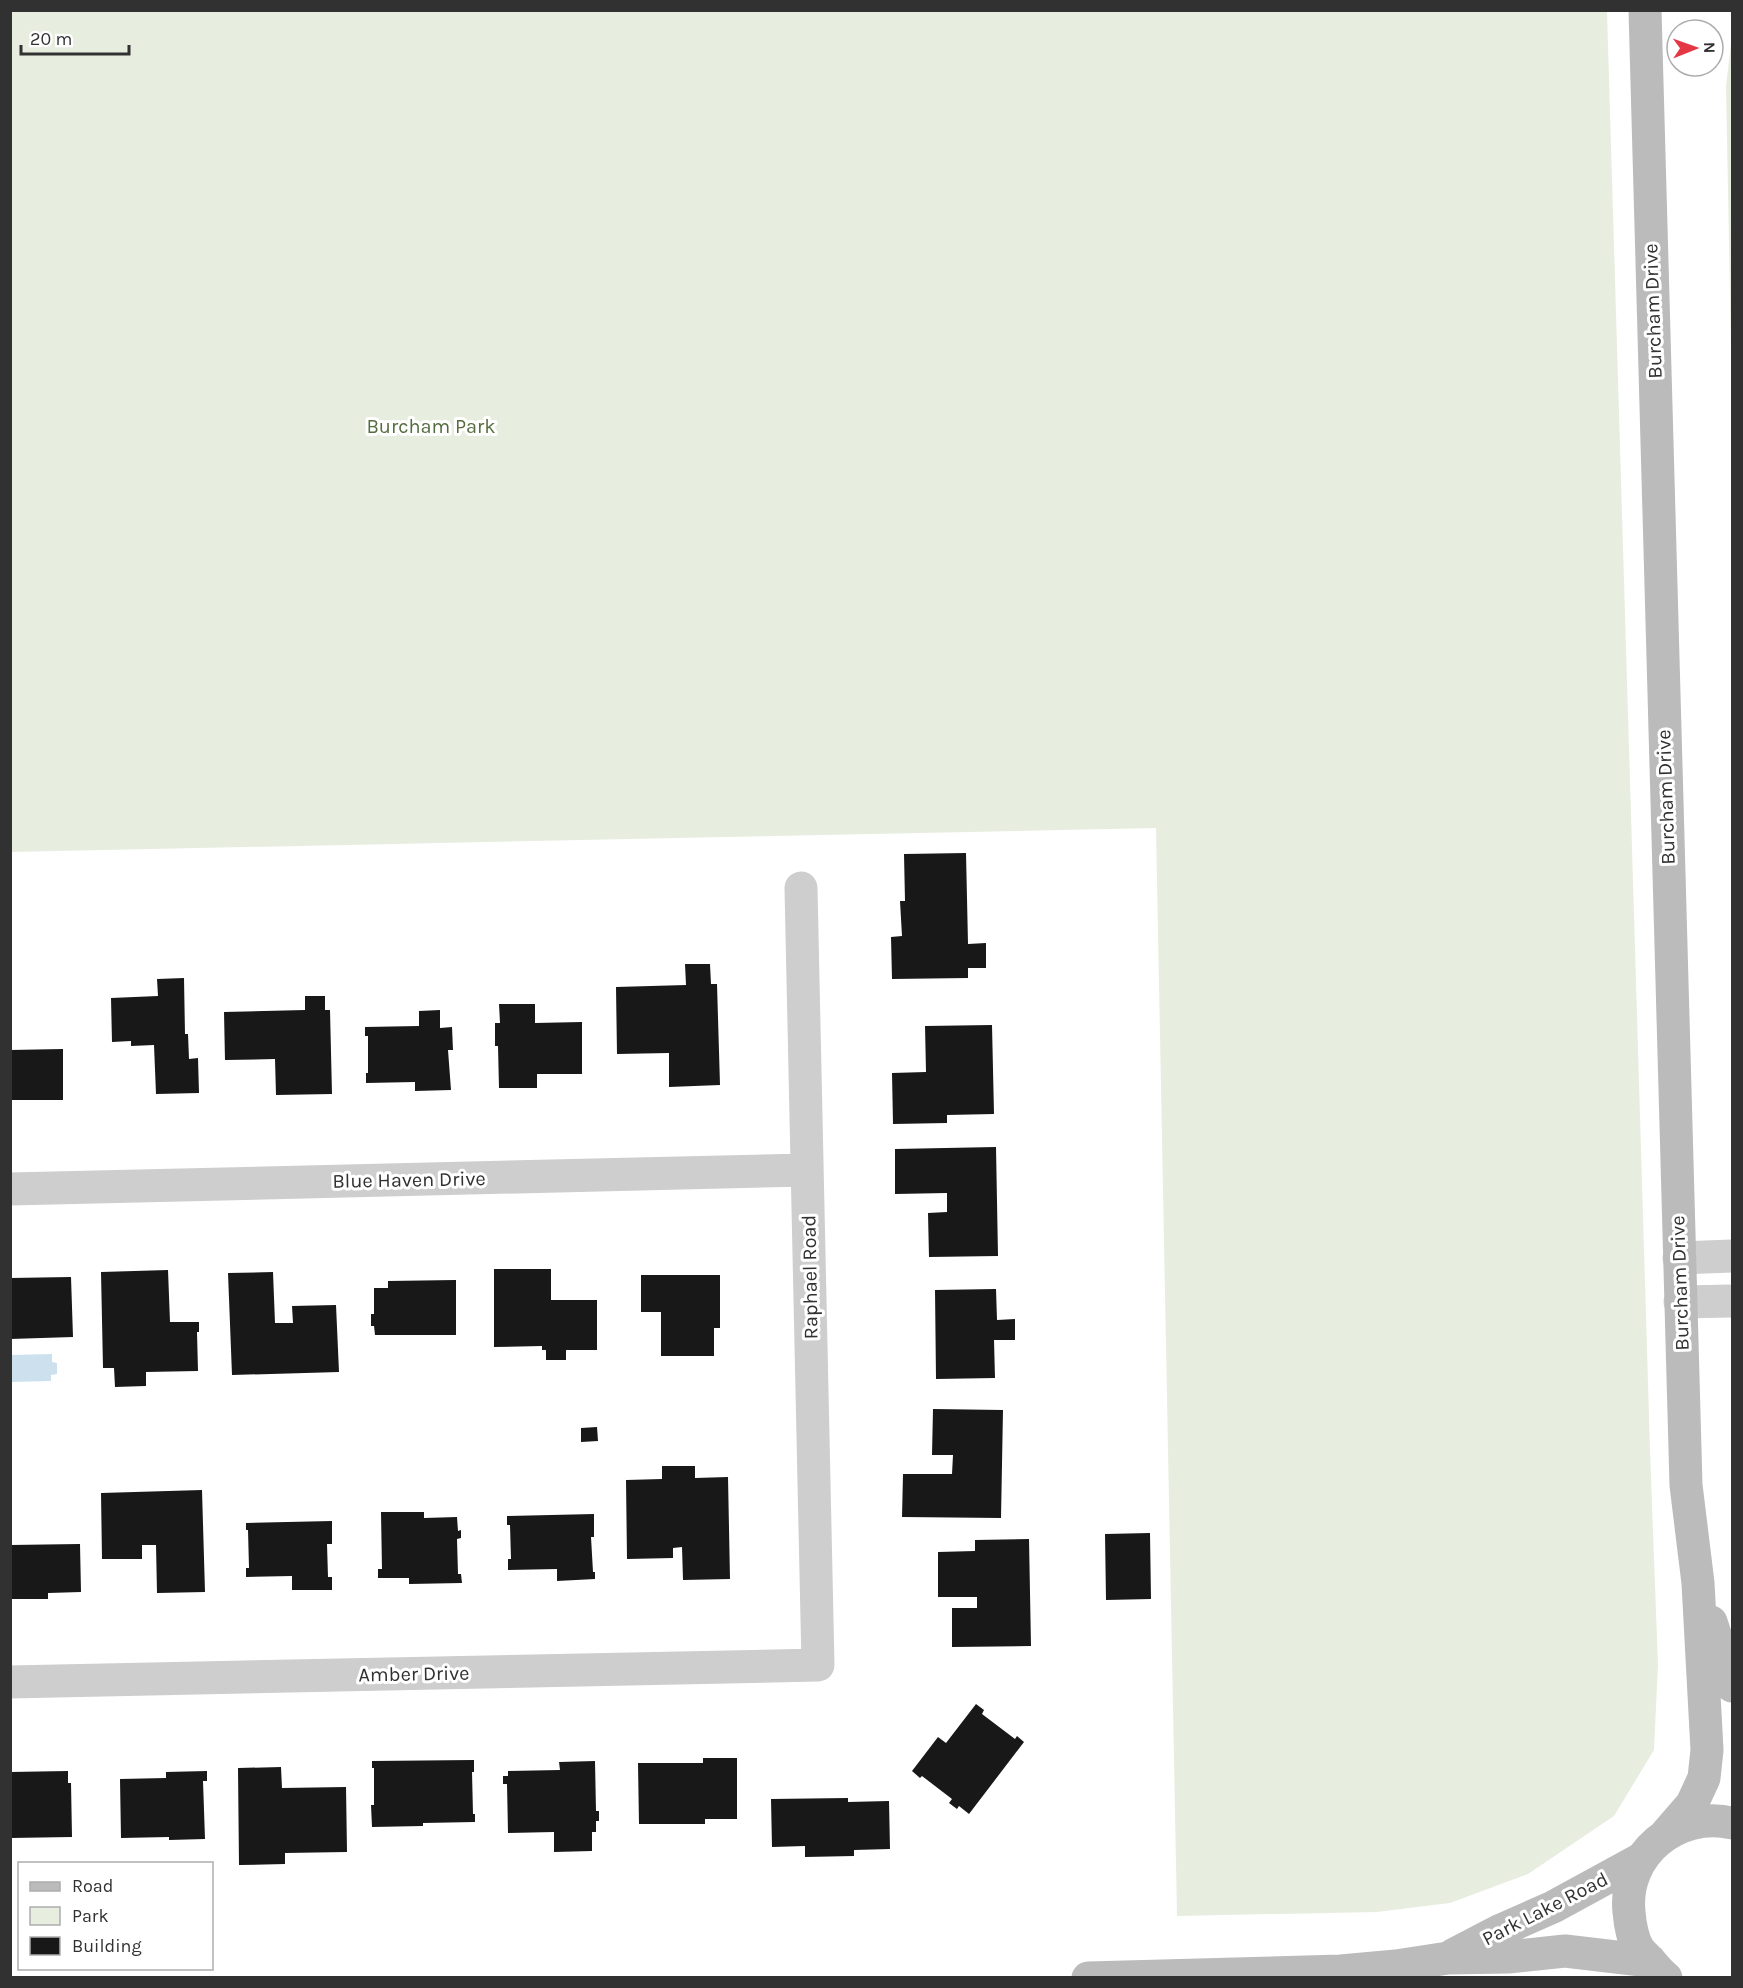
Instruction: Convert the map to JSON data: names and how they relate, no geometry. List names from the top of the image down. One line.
{"streets":{"street":["Burcham Drive","Blue Haven Drive","Raphael Road","Amber Drive","Park Lake Road"]},"crossings":[["Burcham Drive","Park Lake Road"],["Blue Haven Drive","Raphael Road"],["Raphael Road","Amber Drive"]],"parks":["Burcham Park"],"legend":["Road","Park","Building"],"scale_bar":"20 m","north":"right"}
